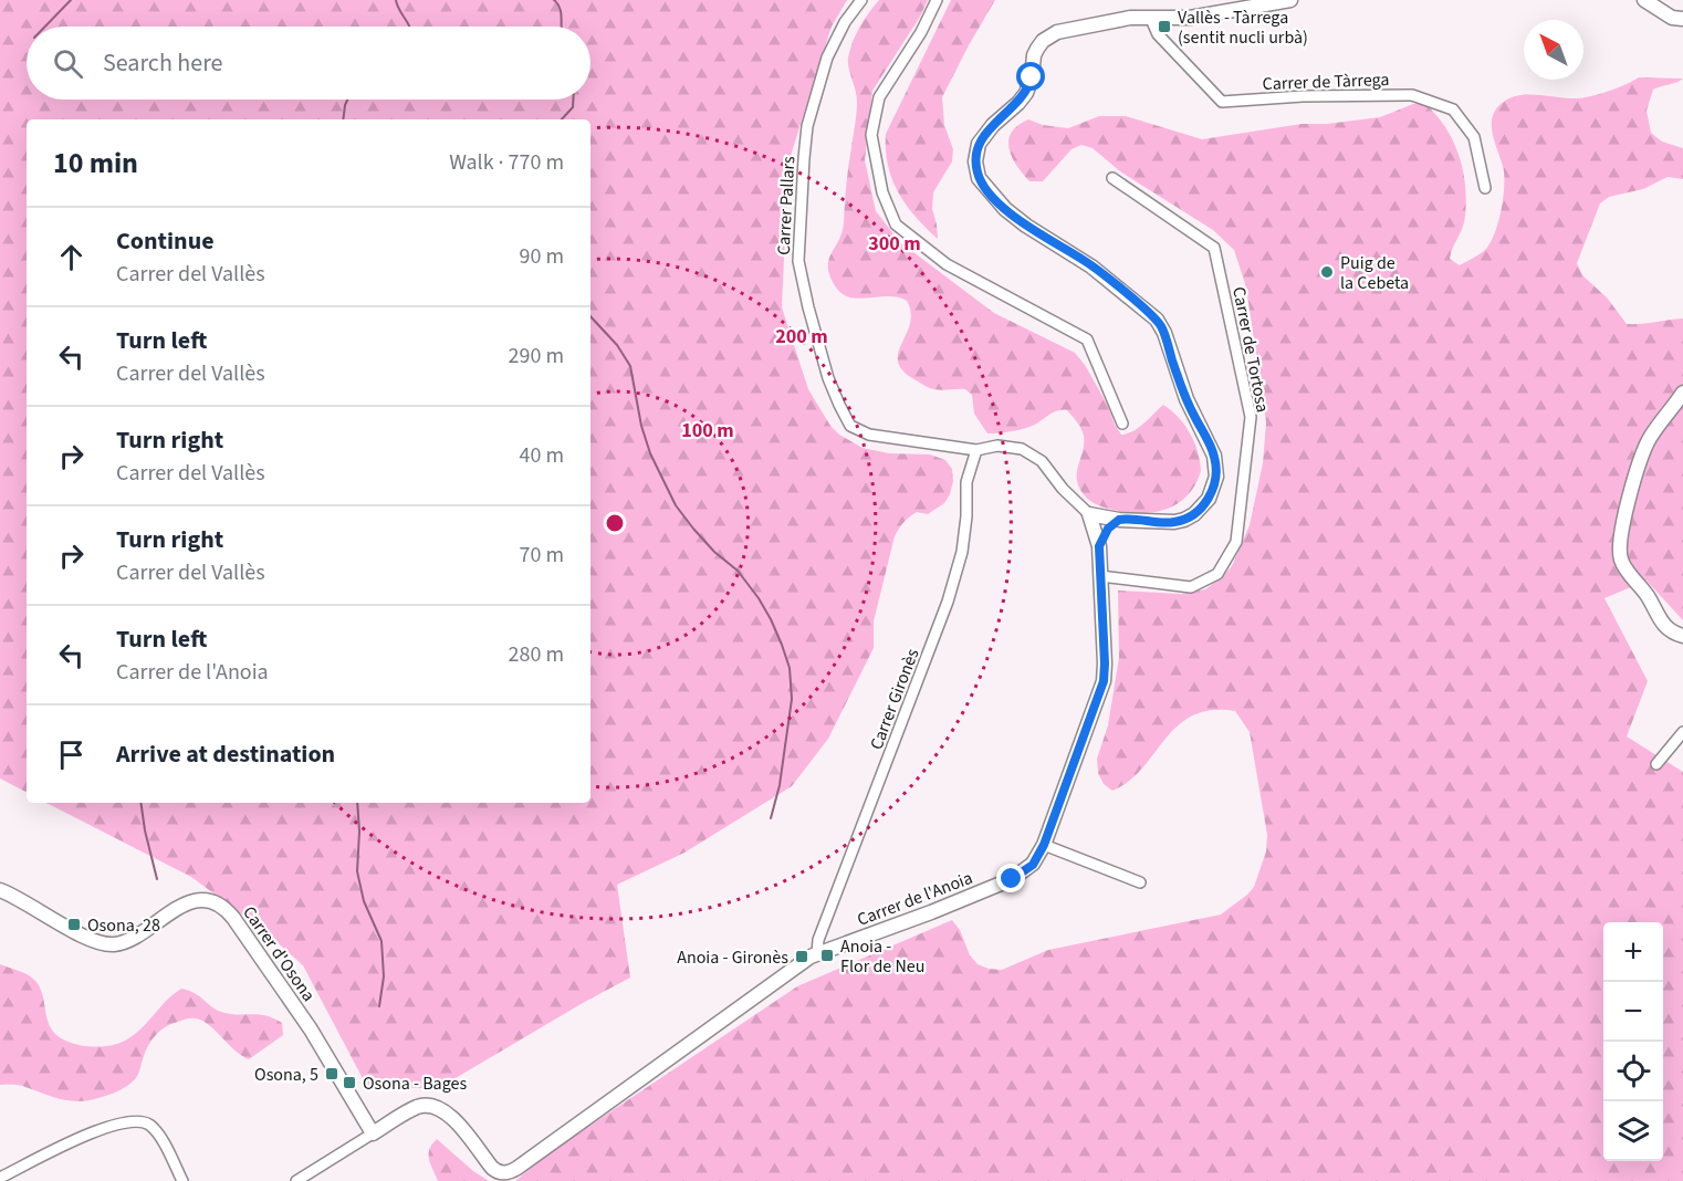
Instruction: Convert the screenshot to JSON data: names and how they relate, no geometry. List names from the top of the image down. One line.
{"streets":{"street":["Carrer de Tàrrega","Carrer Pallars","Carrer de Tortosa","Carrer Gironès","Carrer de l'Anoia","Carrer d'Osona"]},"crossings":[["Carrer Pallars","Carrer Gironès"],["Carrer Pallars","Carrer de l'Anoia"],["Carrer de Tortosa","Carrer de l'Anoia"],["Carrer Gironès","Carrer de l'Anoia"],["Carrer de l'Anoia","Carrer d'Osona"]],"places":{"transit":["Vallès - Tàrrega (sentit nucli urbà)","Osona, 28","Anoia - Flor de Neu","Anoia - Gironès","Osona, 5","Osona - Bages"],"other":["Puig de la Cebeta"]},"north":"top left","page":{"search":"Search here","heading":["10 min","Walk · 770 m"],"list":[["Continue","Carrer del Vallès","90 m"],["Turn left","Carrer del Vallès","290 m"],["Turn right","Carrer del Vallès","40 m"],["Turn right","Carrer del Vallès","70 m"],["Turn left","Carrer de l'Anoia","280 m"],"Arrive at destination"],"map_buttons":["+","−"]},"rings":["300 m","200 m","100 m"]}
